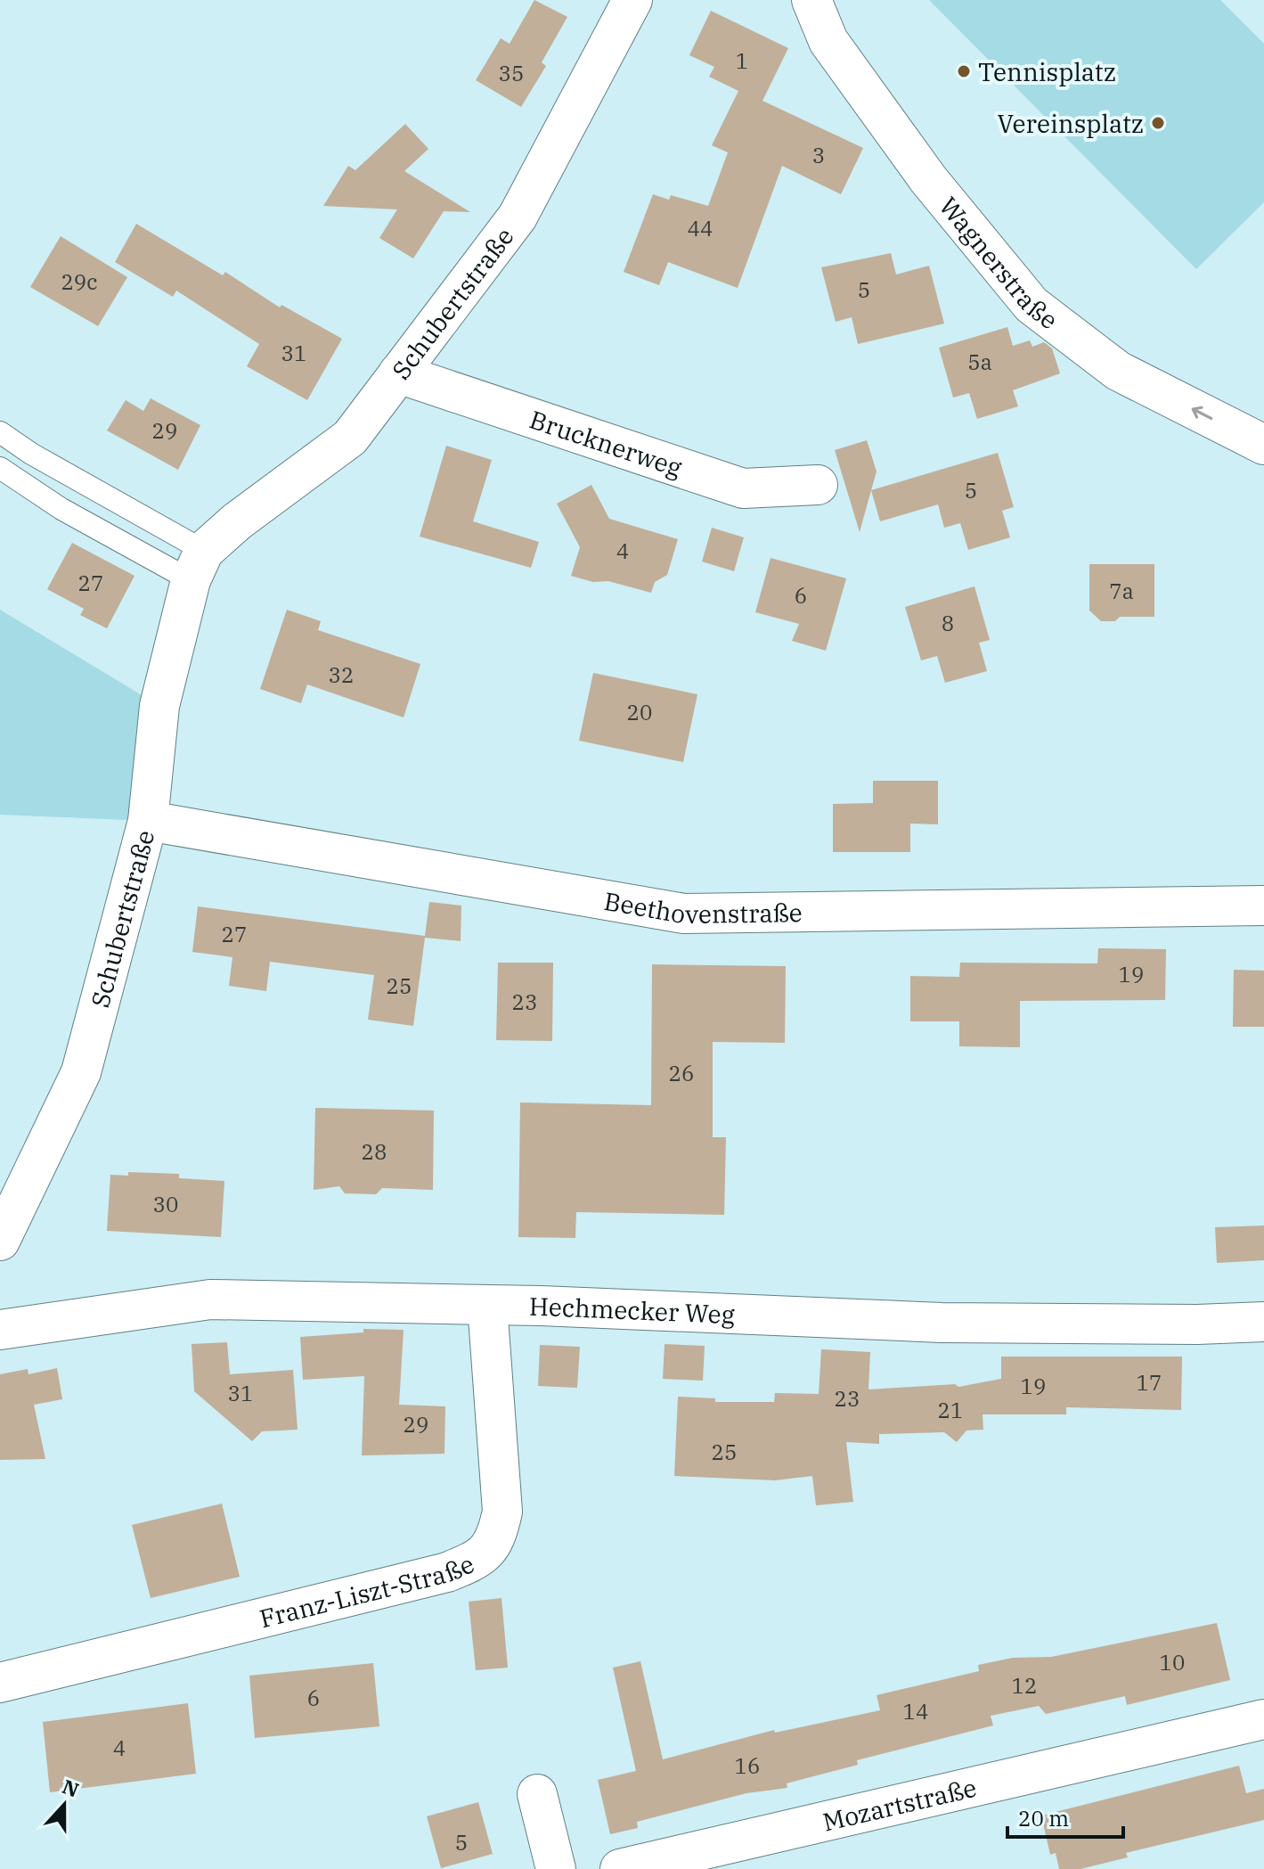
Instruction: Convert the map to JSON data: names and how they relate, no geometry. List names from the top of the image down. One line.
{"streets":{"street":["Wagnerstraße","Schubertstraße","Brucknerweg","Beethovenstraße","Hechmecker Weg","Franz-Liszt-Straße","Mozartstraße"]},"crossings":[["Schubertstraße","Brucknerweg"],["Schubertstraße","Beethovenstraße"],["Hechmecker Weg","Franz-Liszt-Straße"]],"one_way":["Wagnerstraße"],"places":["Tennisplatz","Vereinsplatz"],"house_numbers":["1","35","3","44","29c","5","31","5a","29","5","4","27","7a","6","8","32","20","27","19","25","23","26","28","30","17","19","31","23","21","29","25","10","12","6","14","4","16","5"],"scale_bar":"20 m","north":"top"}
